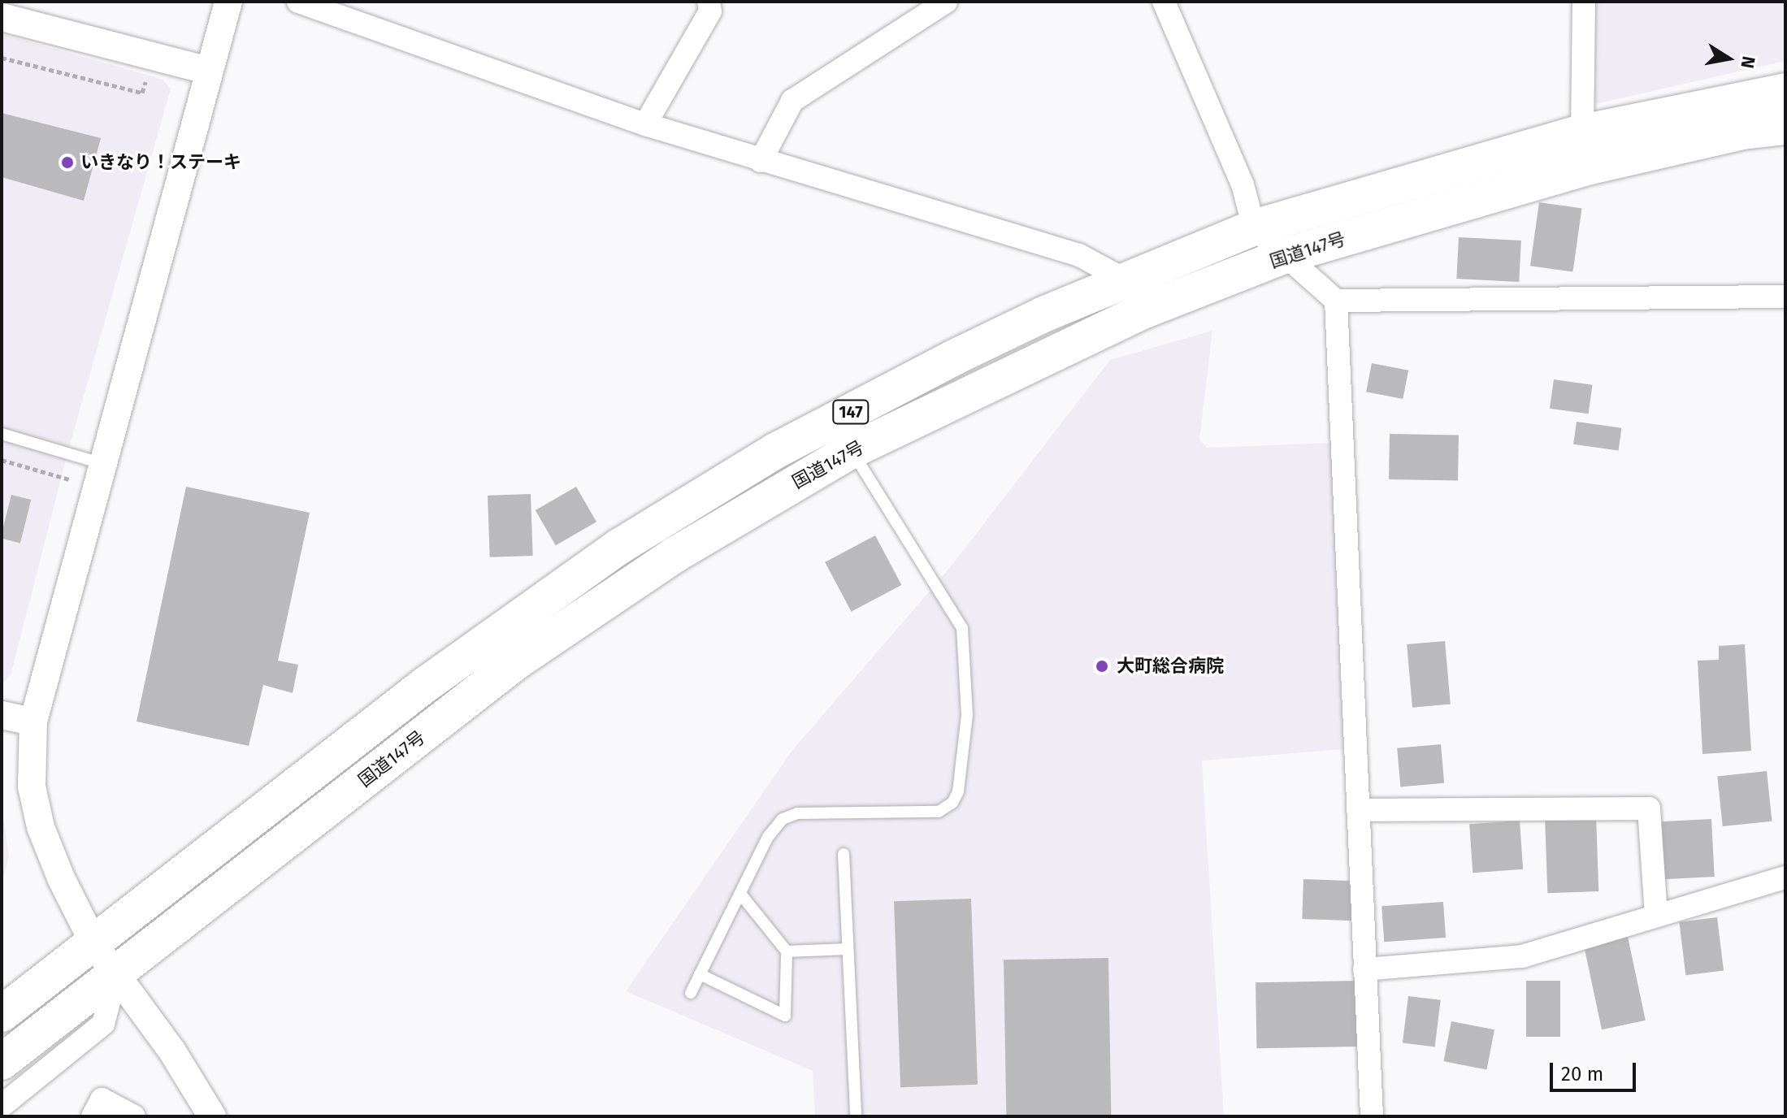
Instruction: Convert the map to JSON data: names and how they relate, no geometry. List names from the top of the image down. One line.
{"streets":{"highway":["国道147号","147"]},"places":["いきなり！ステーキ","大町総合病院"],"scale_bar":"20 m","north":"right"}
